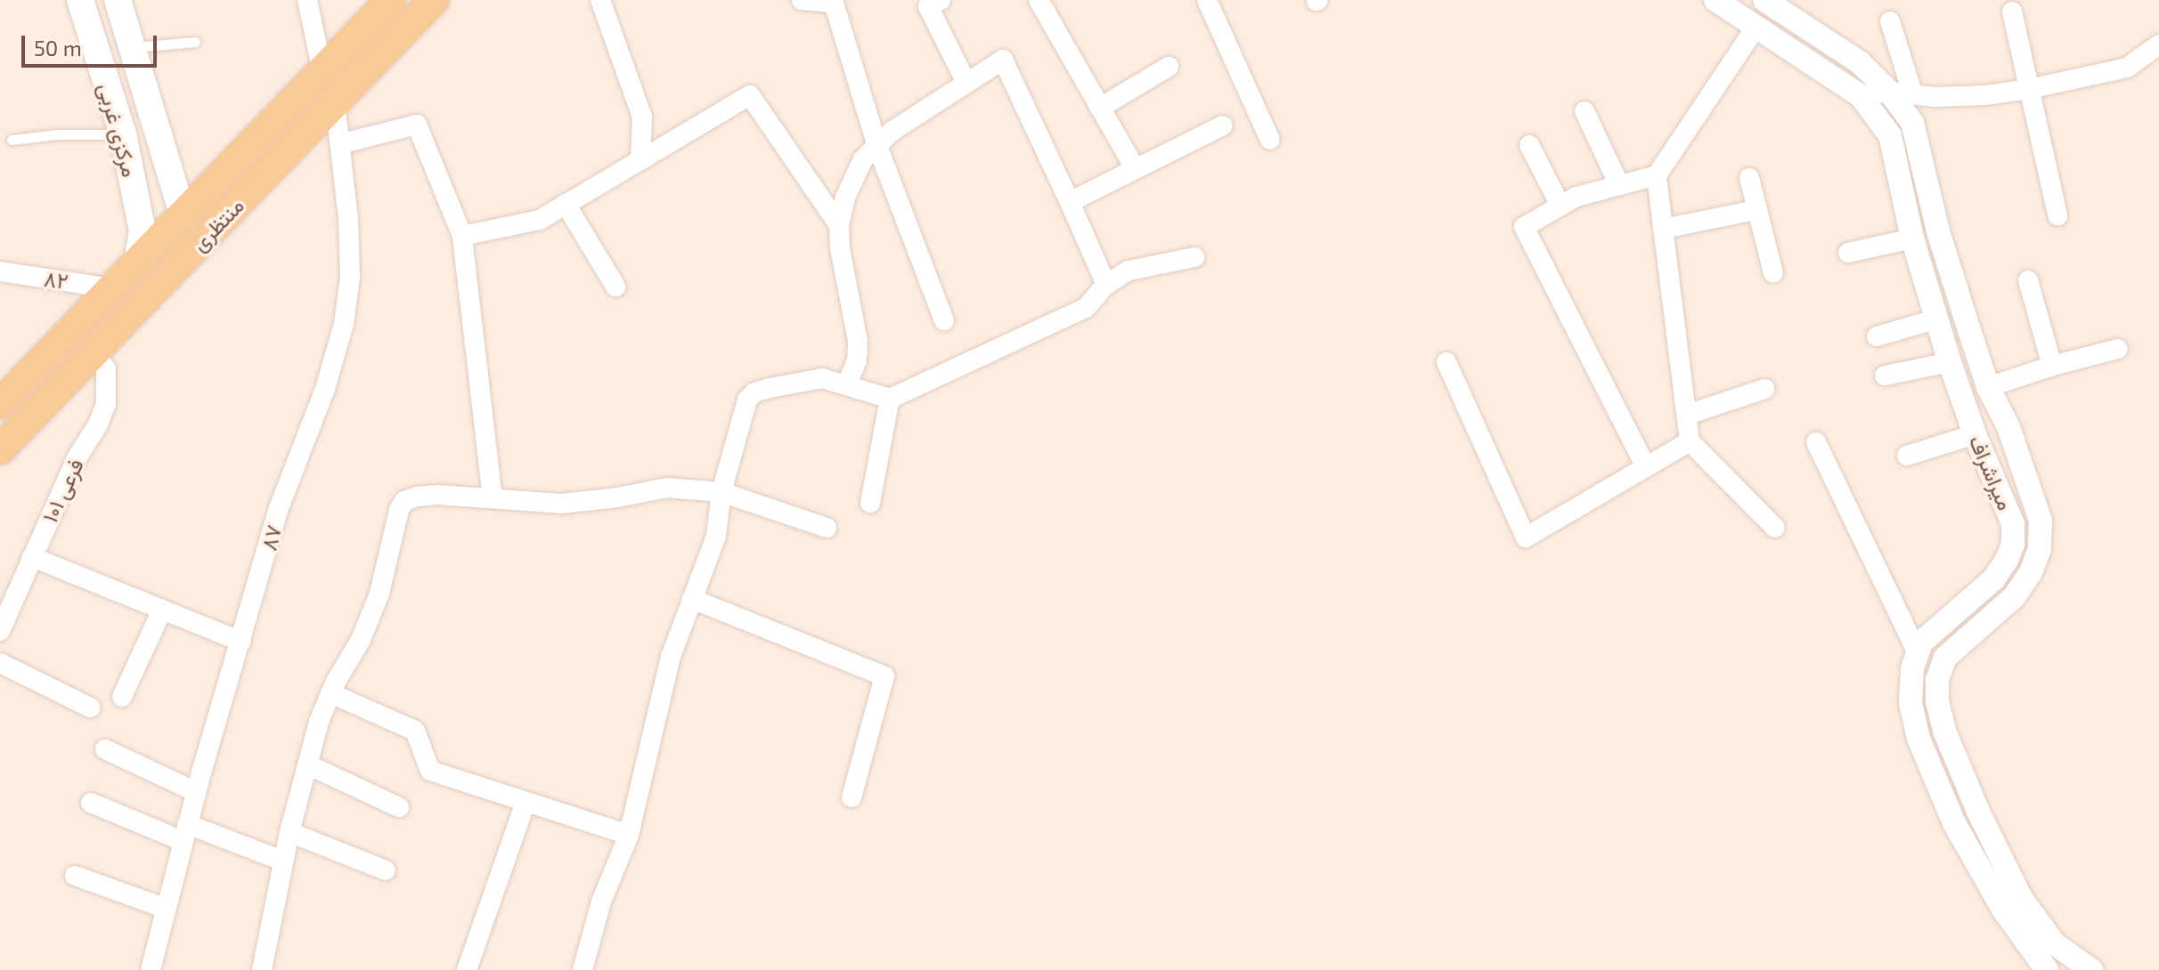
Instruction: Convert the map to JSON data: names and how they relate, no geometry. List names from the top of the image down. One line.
{"streets":{"main road":["مرکزی غربی","منتظری"],"street":["۸۲","میراشراف","فرعی ۱۰۱","۸۷"]},"crossings":[["مرکزی غربی","منتظری"],["منتظری","۸۲"],["منتظری","فرعی ۱۰۱"],["منتظری","۸۷"]],"scale_bar":"50 m"}
